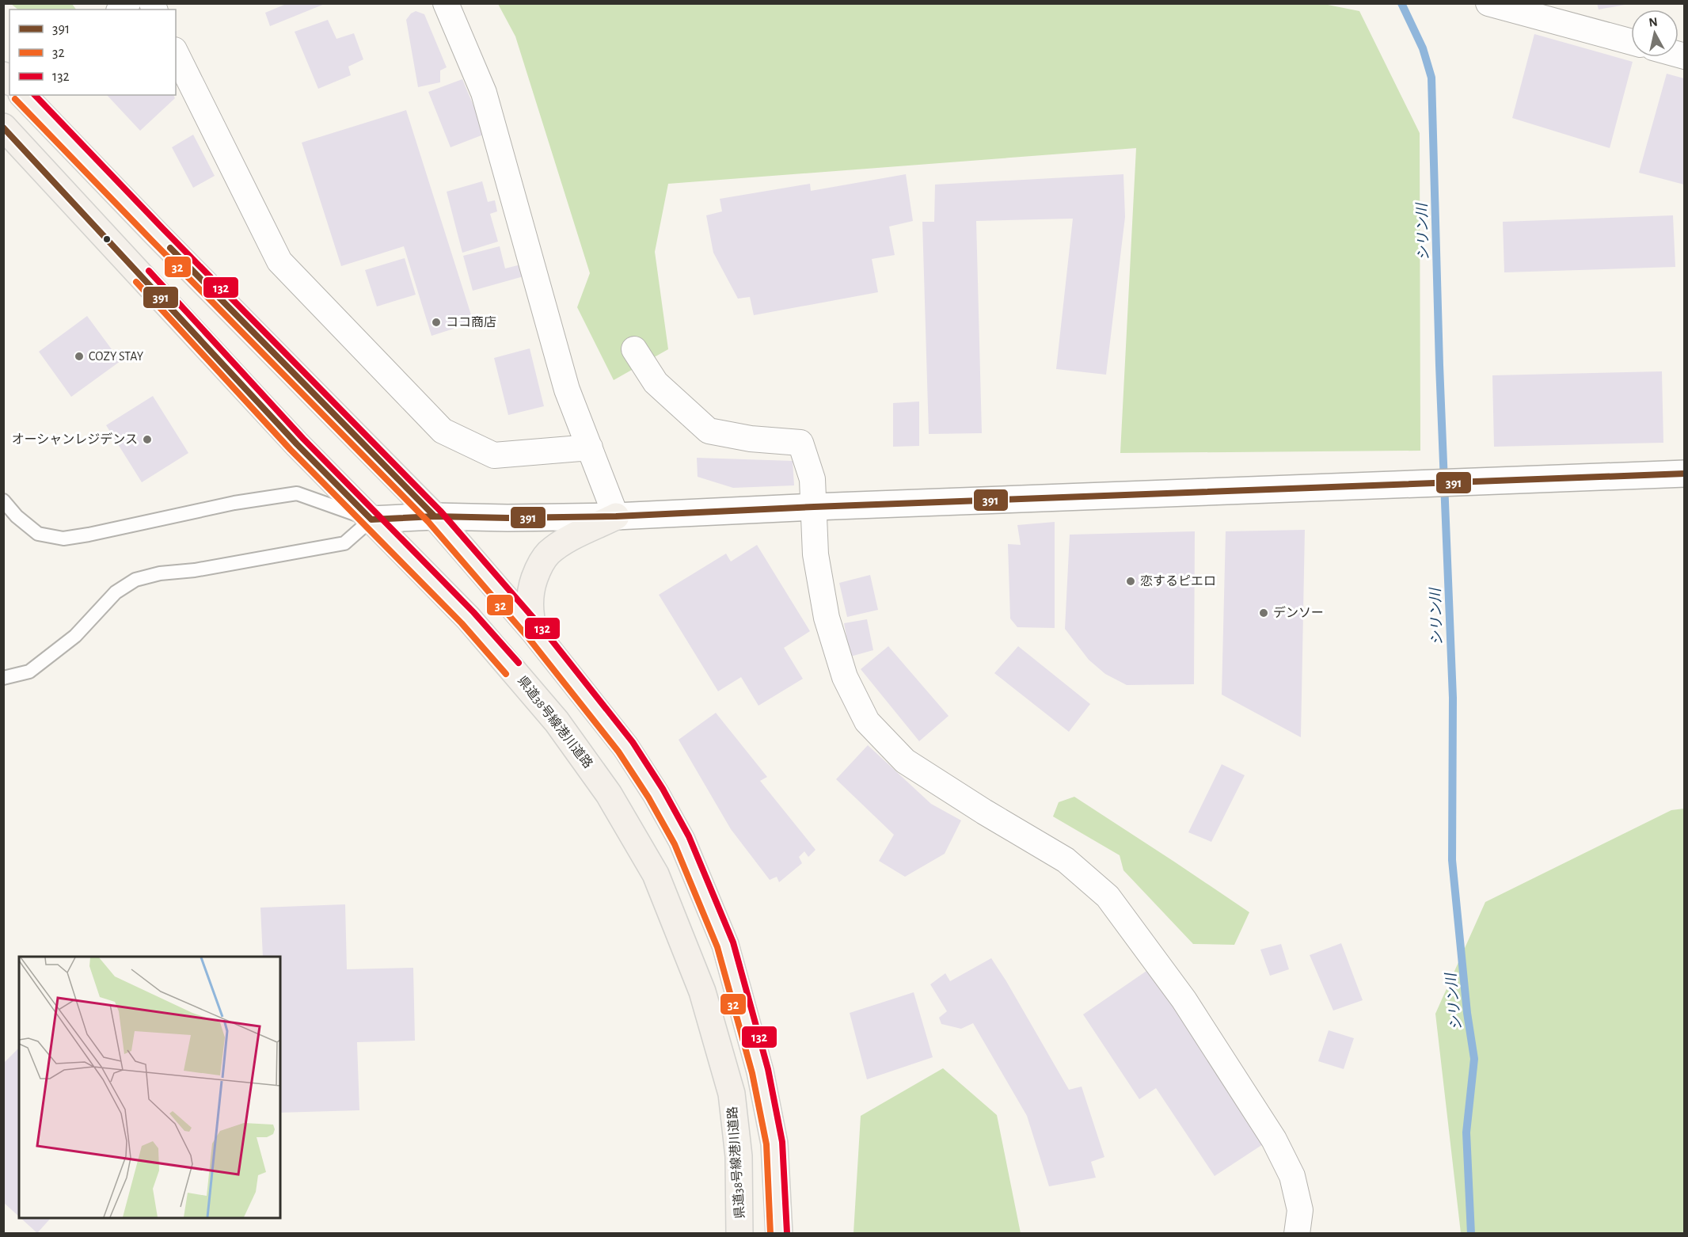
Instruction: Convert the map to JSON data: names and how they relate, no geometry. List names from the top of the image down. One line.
{"streets":{"main road":["県道38号線港川道路"]},"water":["シリン川"],"places":["ココ商店","COZY STAY","オーシャンレジデンス","恋するピエロ","デンソー"],"lines":["transit line 132","transit line 32","transit line 391"],"legend":["391","32","132"],"north":"top"}
